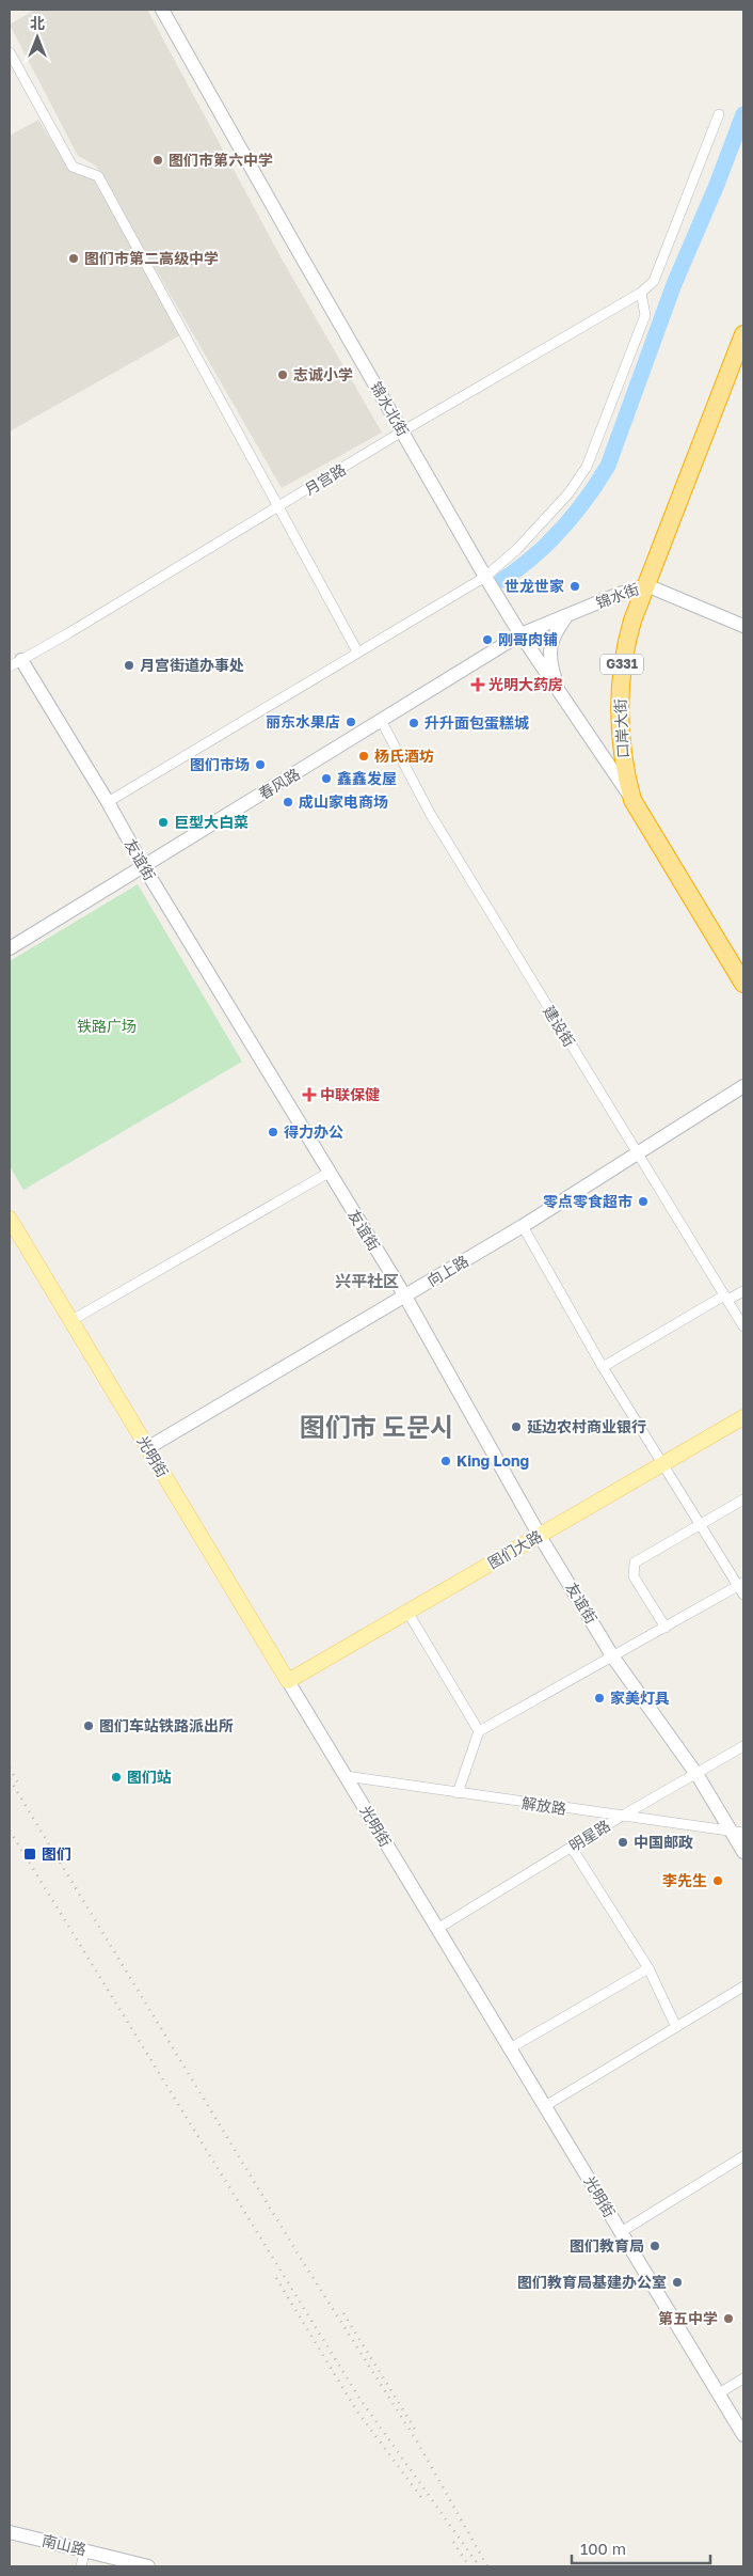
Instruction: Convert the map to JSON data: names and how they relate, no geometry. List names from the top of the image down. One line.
{"streets":{"highway":["G331","口岸大街"],"main road":["光明街","图们大路"],"street":["锦水北街","月宫路","锦水街","春风路","友谊街","建设街","向上路","解放路","明星路","南山路"]},"crossings":[["锦水北街","月宫路"],["锦水北街","锦水街"],["锦水北街","口岸大街"],["锦水北街","春风路"],["月宫路","友谊街"],["锦水街","口岸大街"],["锦水街","春风路"],["春风路","友谊街"],["春风路","建设街"],["友谊街","向上路"],["友谊街","图们大路"],["友谊街","解放路"],["友谊街","明星路"],["建设街","向上路"],["向上路","光明街"],["光明街","图们大路"],["光明街","解放路"],["光明街","明星路"],["解放路","明星路"]],"districts":["兴平社区","图们市 도문시"],"parks":["铁路广场"],"places":{"other":["图们市第六中学","图们市第二高级中学","志诚小学","世龙世家","刚哥肉铺","月宫街道办事处","丽东水果店","升升面包蛋糕城","杨氏酒坊","图们市场","鑫鑫发屋","成山家电商场","巨型大白菜","得力办公","零点零食超市","延边农村商业银行","King Long","家美灯具","图们车站铁路派出所","图们站","中国邮政","李先生","图们教育局","图们教育局基建办公室","第五中学"],"health":["光明大药房","中联保健"],"transit":["图们"]},"scale_bar":"100 m","north":"top"}
